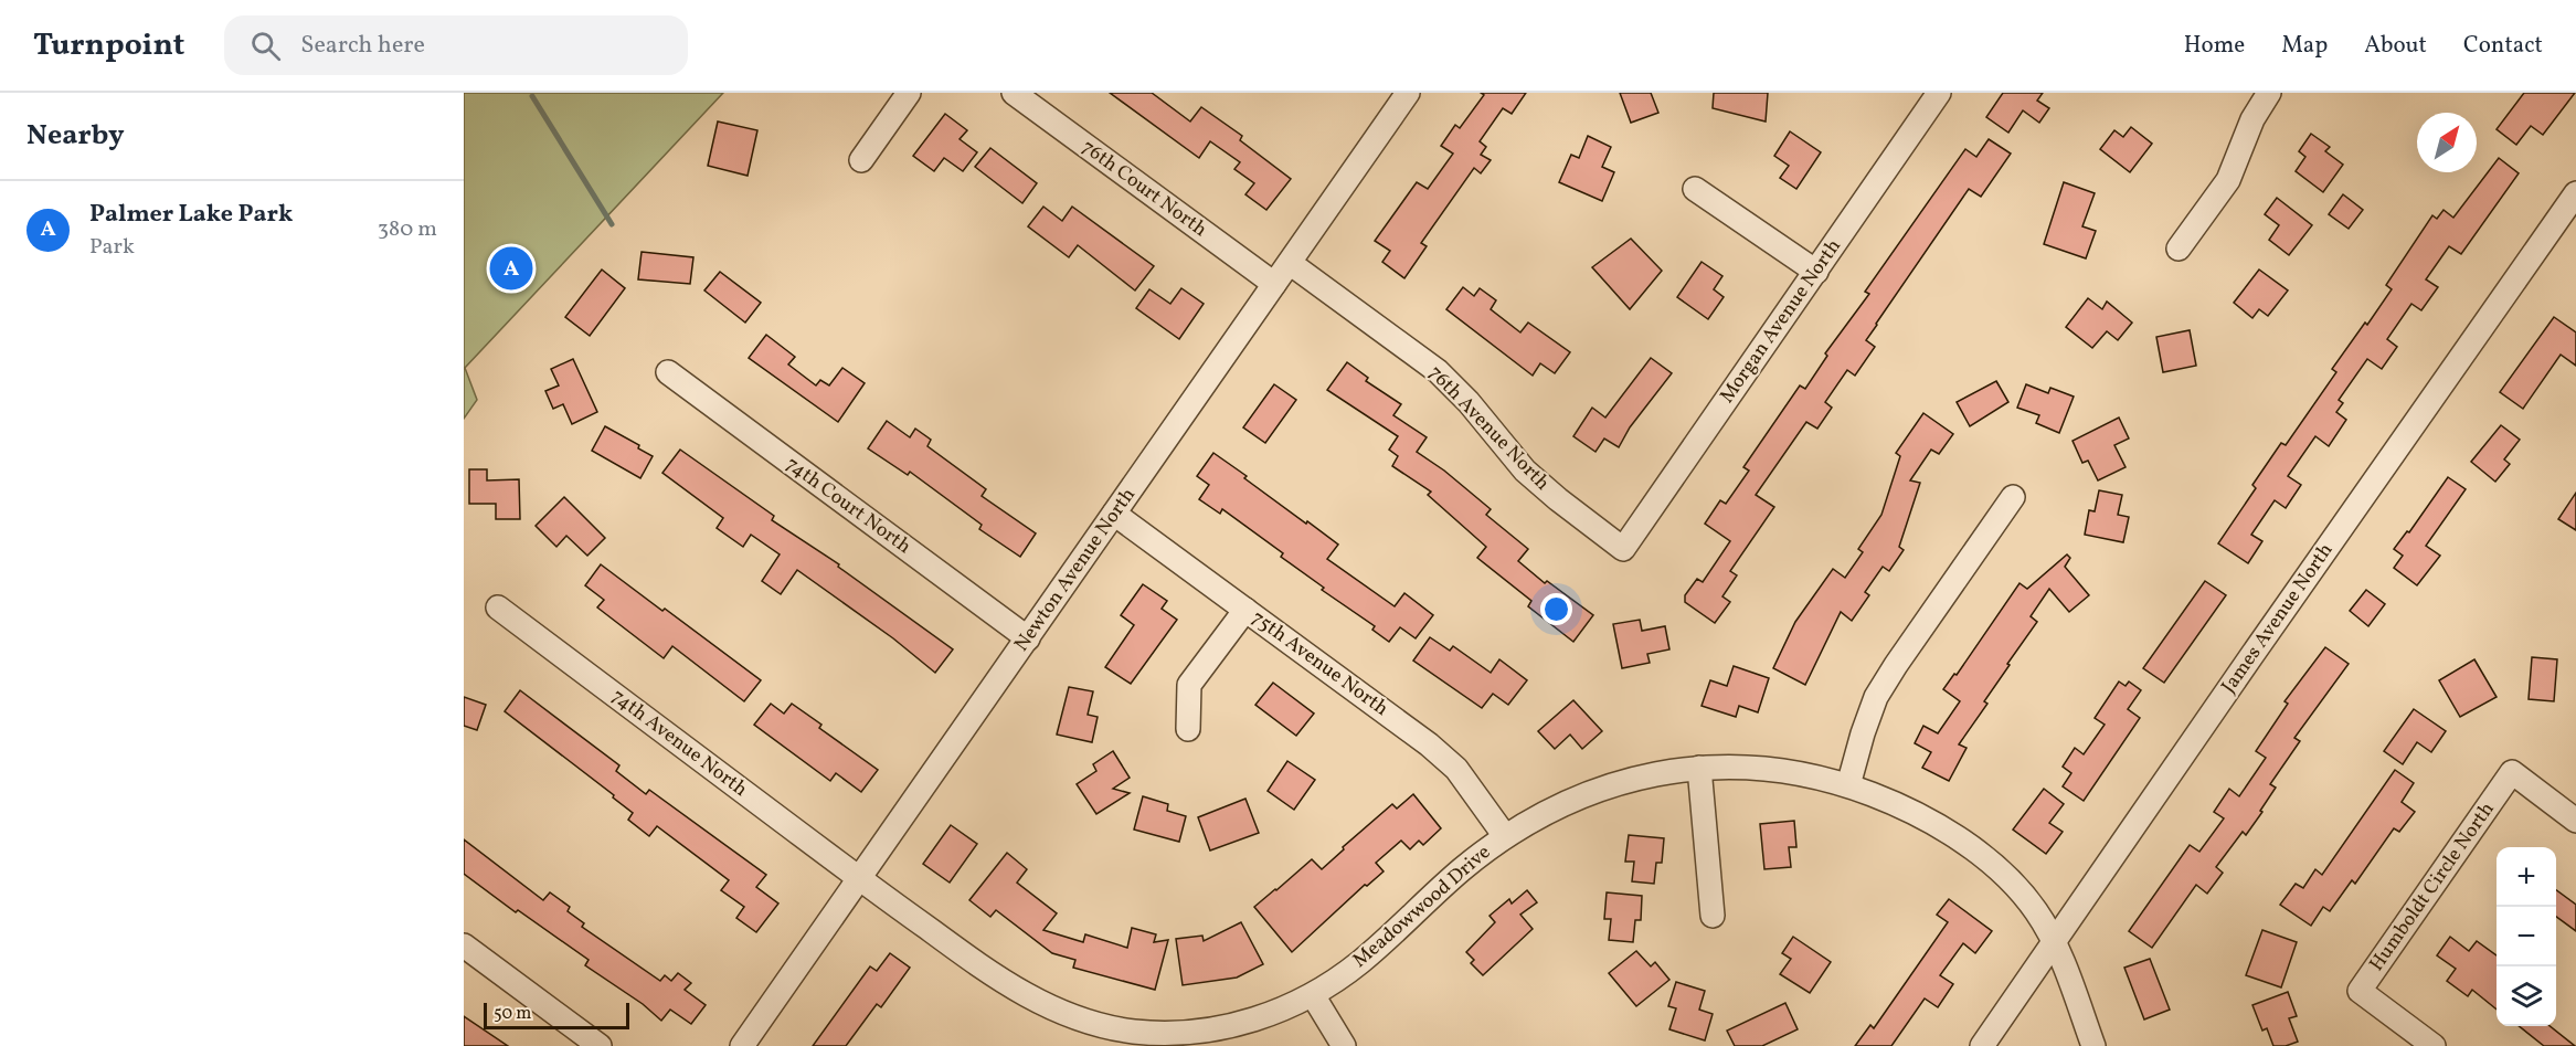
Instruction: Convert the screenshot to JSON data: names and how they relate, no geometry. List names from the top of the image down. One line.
{"streets":{"street":["76th Court North","Morgan Avenue North","76th Avenue North","74th Court North","Newton Avenue North","James Avenue North","75th Avenue North","74th Avenue North","Humboldt Circle North","Meadowwood Drive"]},"crossings":[["76th Court North","Newton Avenue North"],["Morgan Avenue North","76th Avenue North"],["76th Avenue North","Newton Avenue North"],["74th Court North","Newton Avenue North"],["Newton Avenue North","75th Avenue North"],["Newton Avenue North","74th Avenue North"],["Newton Avenue North","Meadowwood Drive"],["James Avenue North","Meadowwood Drive"],["75th Avenue North","Meadowwood Drive"],["74th Avenue North","Meadowwood Drive"]],"scale_bar":"50 m","north":"top right","page":{"header":"Turnpoint","search":"Search here","nav":["Home","Map","About","Contact"],"heading":"Nearby","list":[{"mark":"A","name":"Palmer Lake Park","note":"Park","value":"380 m"}],"pins":"A","map_buttons":["+","−"],"scale":"50 m"}}
